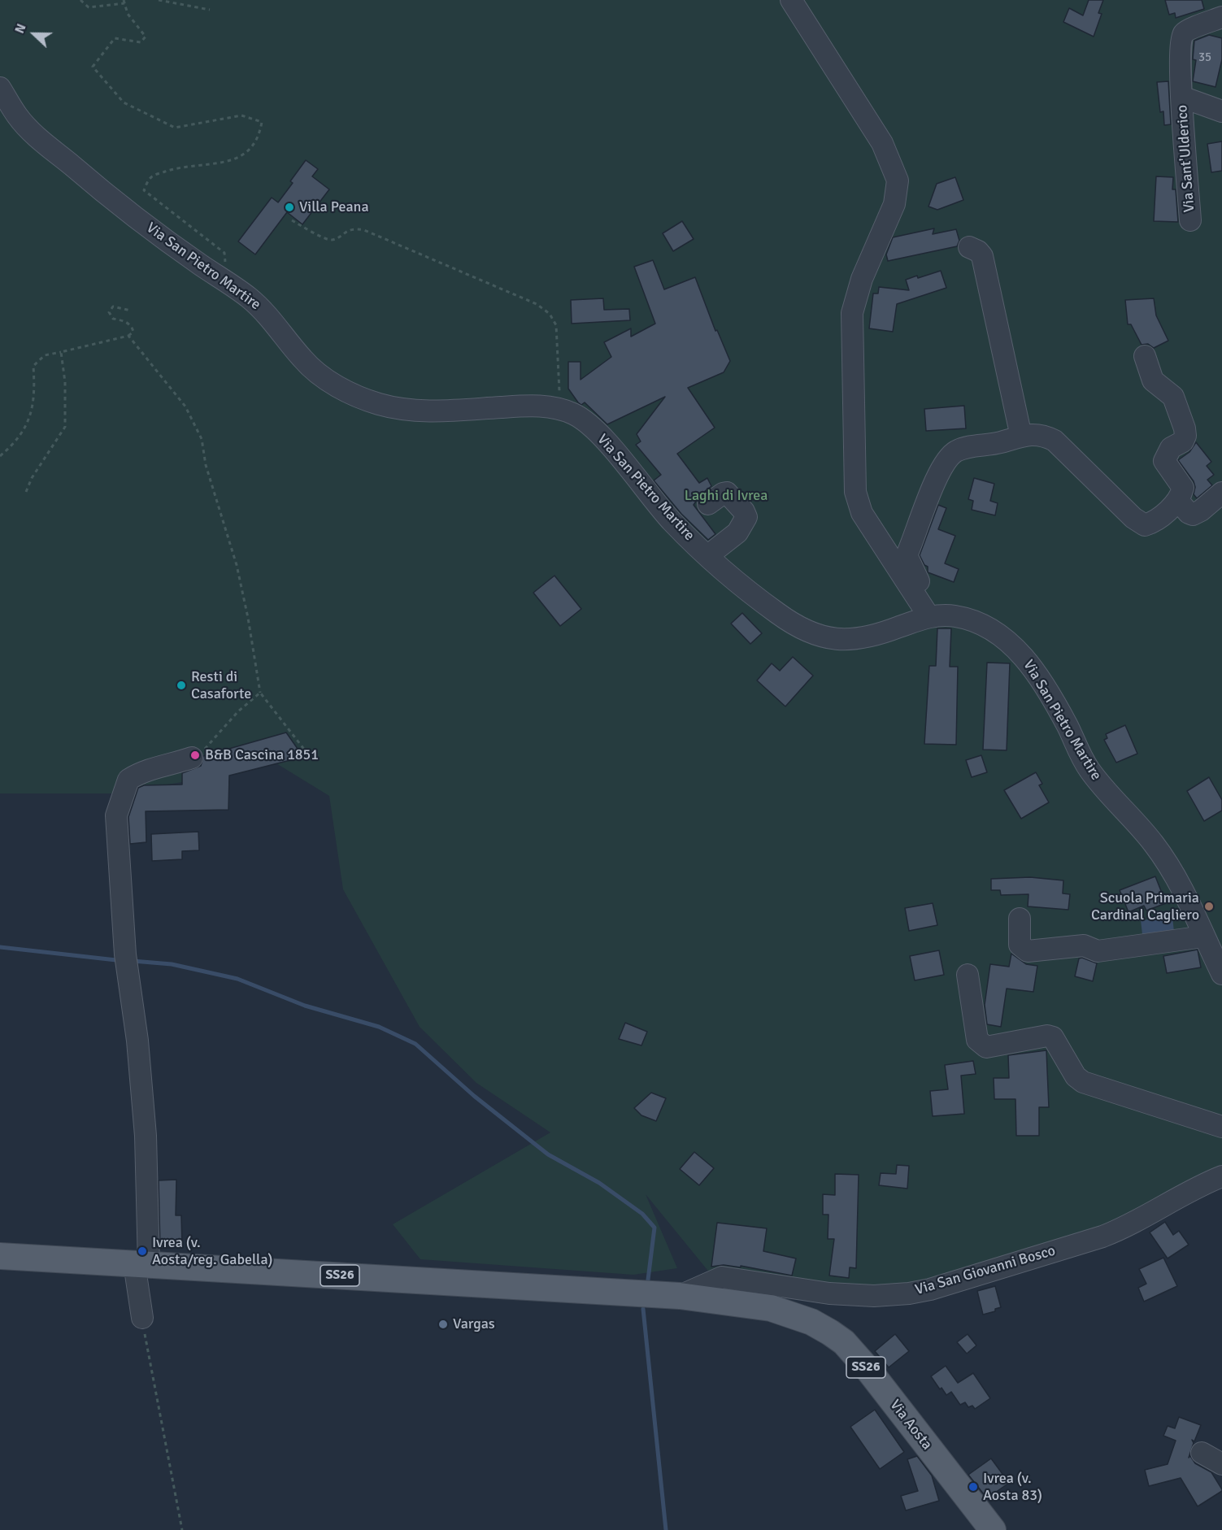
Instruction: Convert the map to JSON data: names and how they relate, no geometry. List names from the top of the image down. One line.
{"streets":{"main road":["SS26","Via Aosta"],"street":["Via Sant'Ulderico","Via San Pietro Martire","Via San Giovanni Bosco"]},"crossings":[["Via San Giovanni Bosco","SS26"],["Via San Giovanni Bosco","Via Aosta"],["SS26","Via Aosta"]],"parks":["Laghi di Ivrea"],"places":["Villa Peana","Resti di Casaforte","B&B Cascina 1851","Scuola Primaria Cardinal Cagliero","Ivrea (v. Aosta/reg. Gabella)","Vargas","Ivrea (v. Aosta 83)"],"house_numbers":["35"],"north":"left"}
